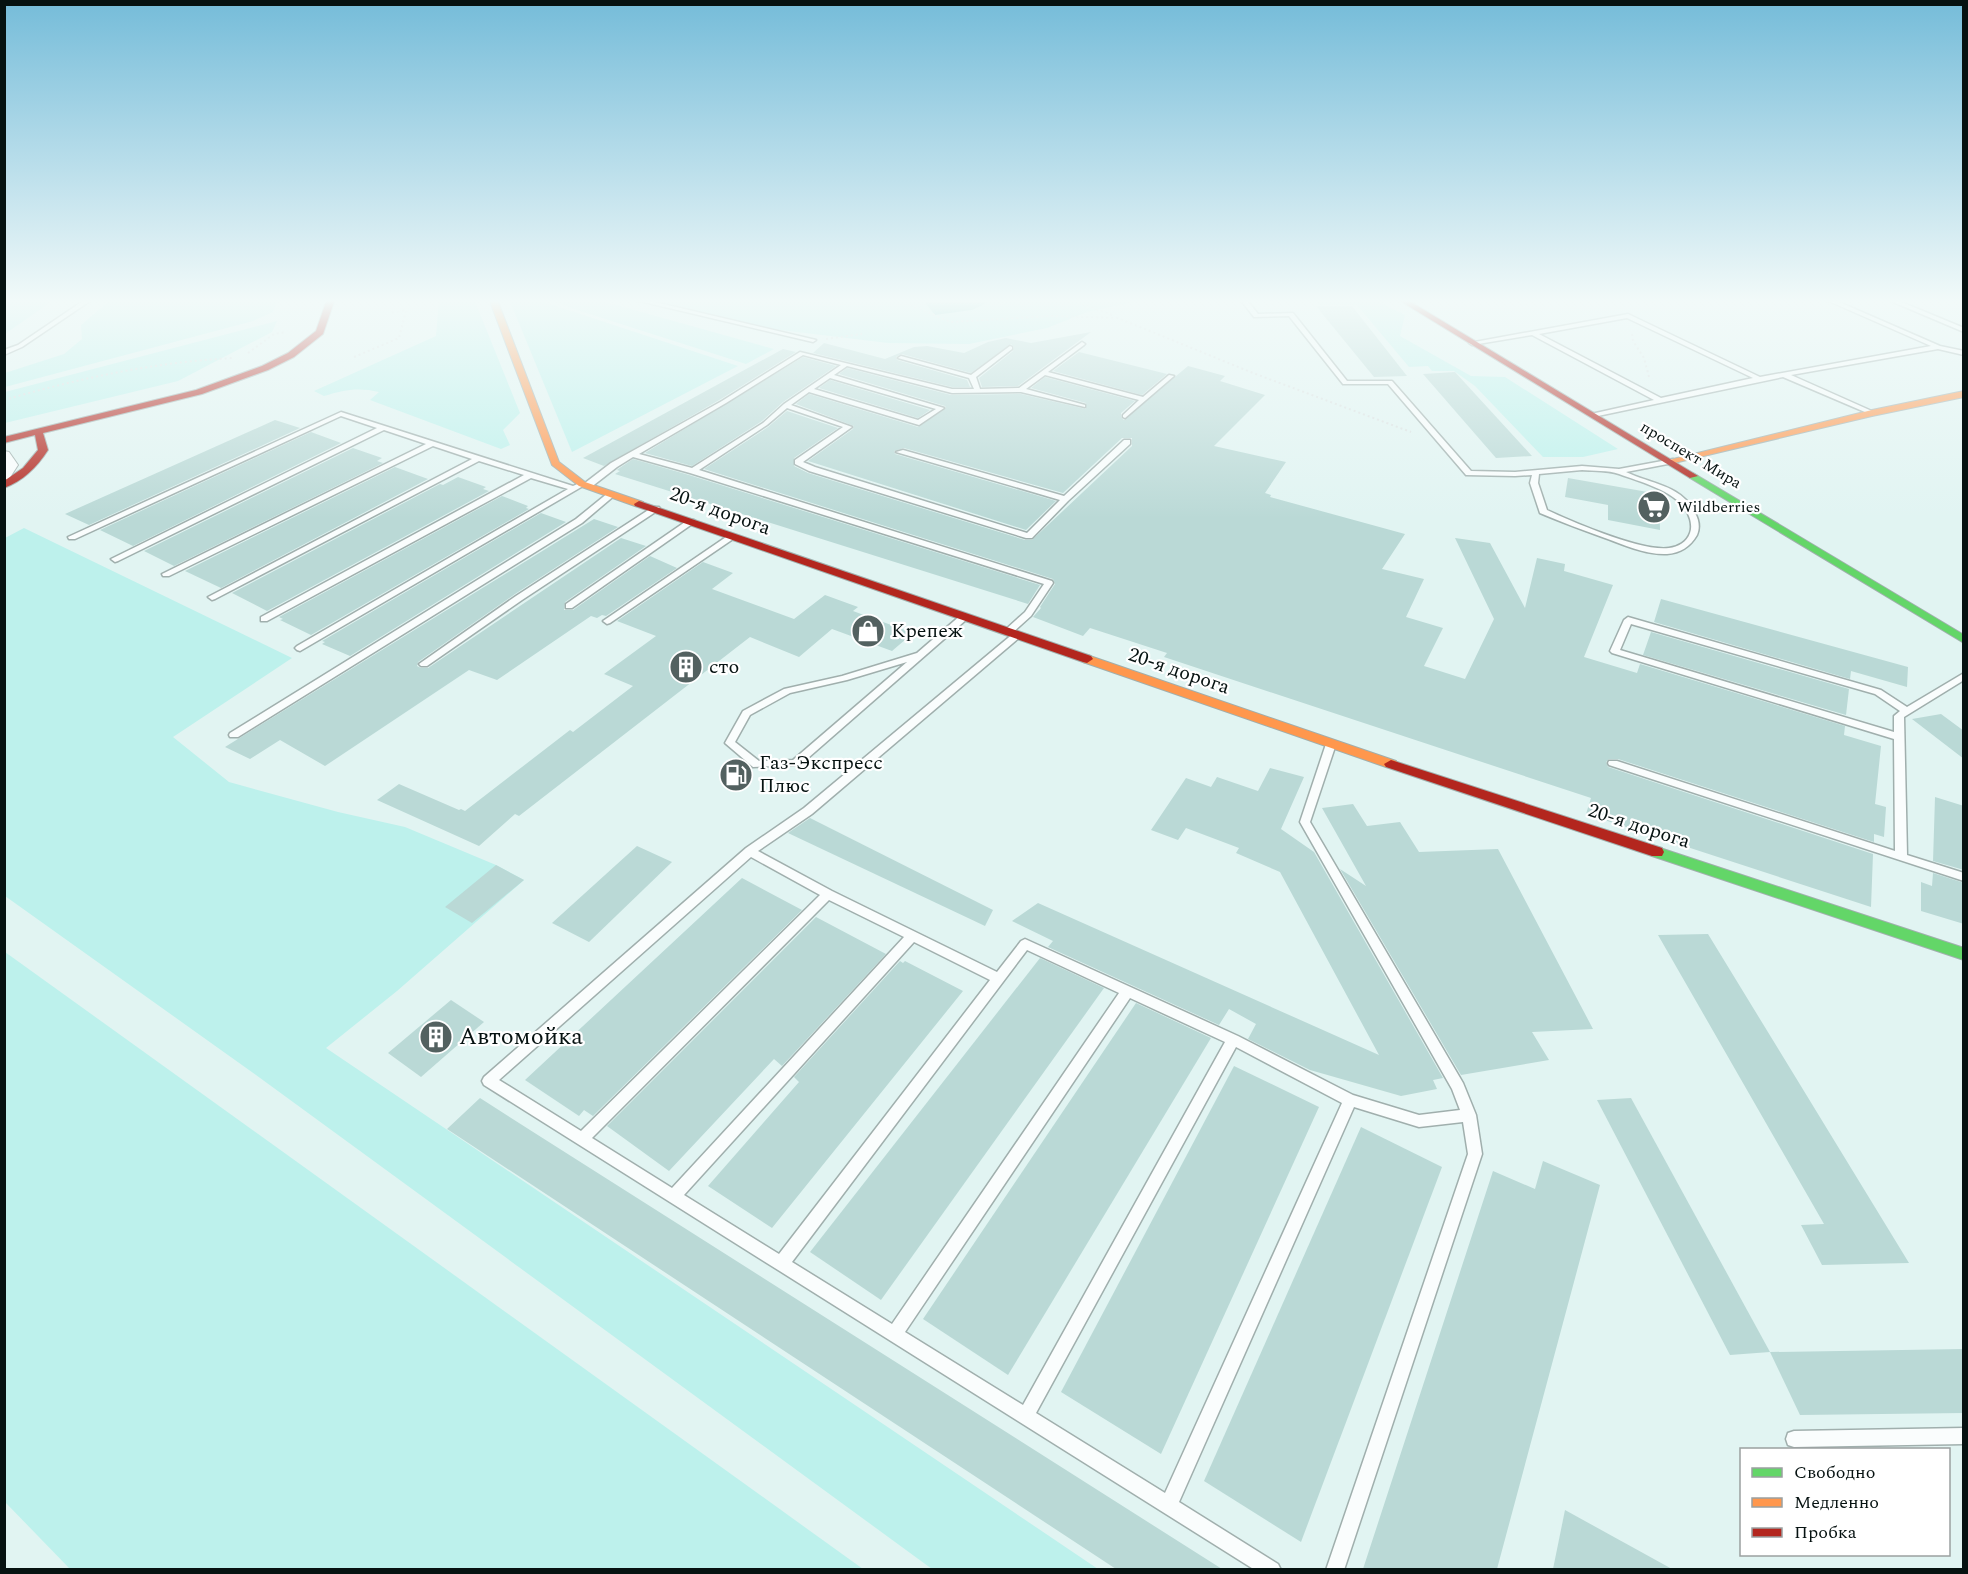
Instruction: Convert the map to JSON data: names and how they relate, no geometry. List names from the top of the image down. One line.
{"streets":{"main road":["проспект Мира","20-я дорога"]},"places":{"supermarket":["Wildberries"],"shop":["Крепеж"],"building":["сто","Автомойка"],"fuel station":["Газ-Экспресс Плюс"]},"legend":["Свободно","Медленно","Пробка"]}
